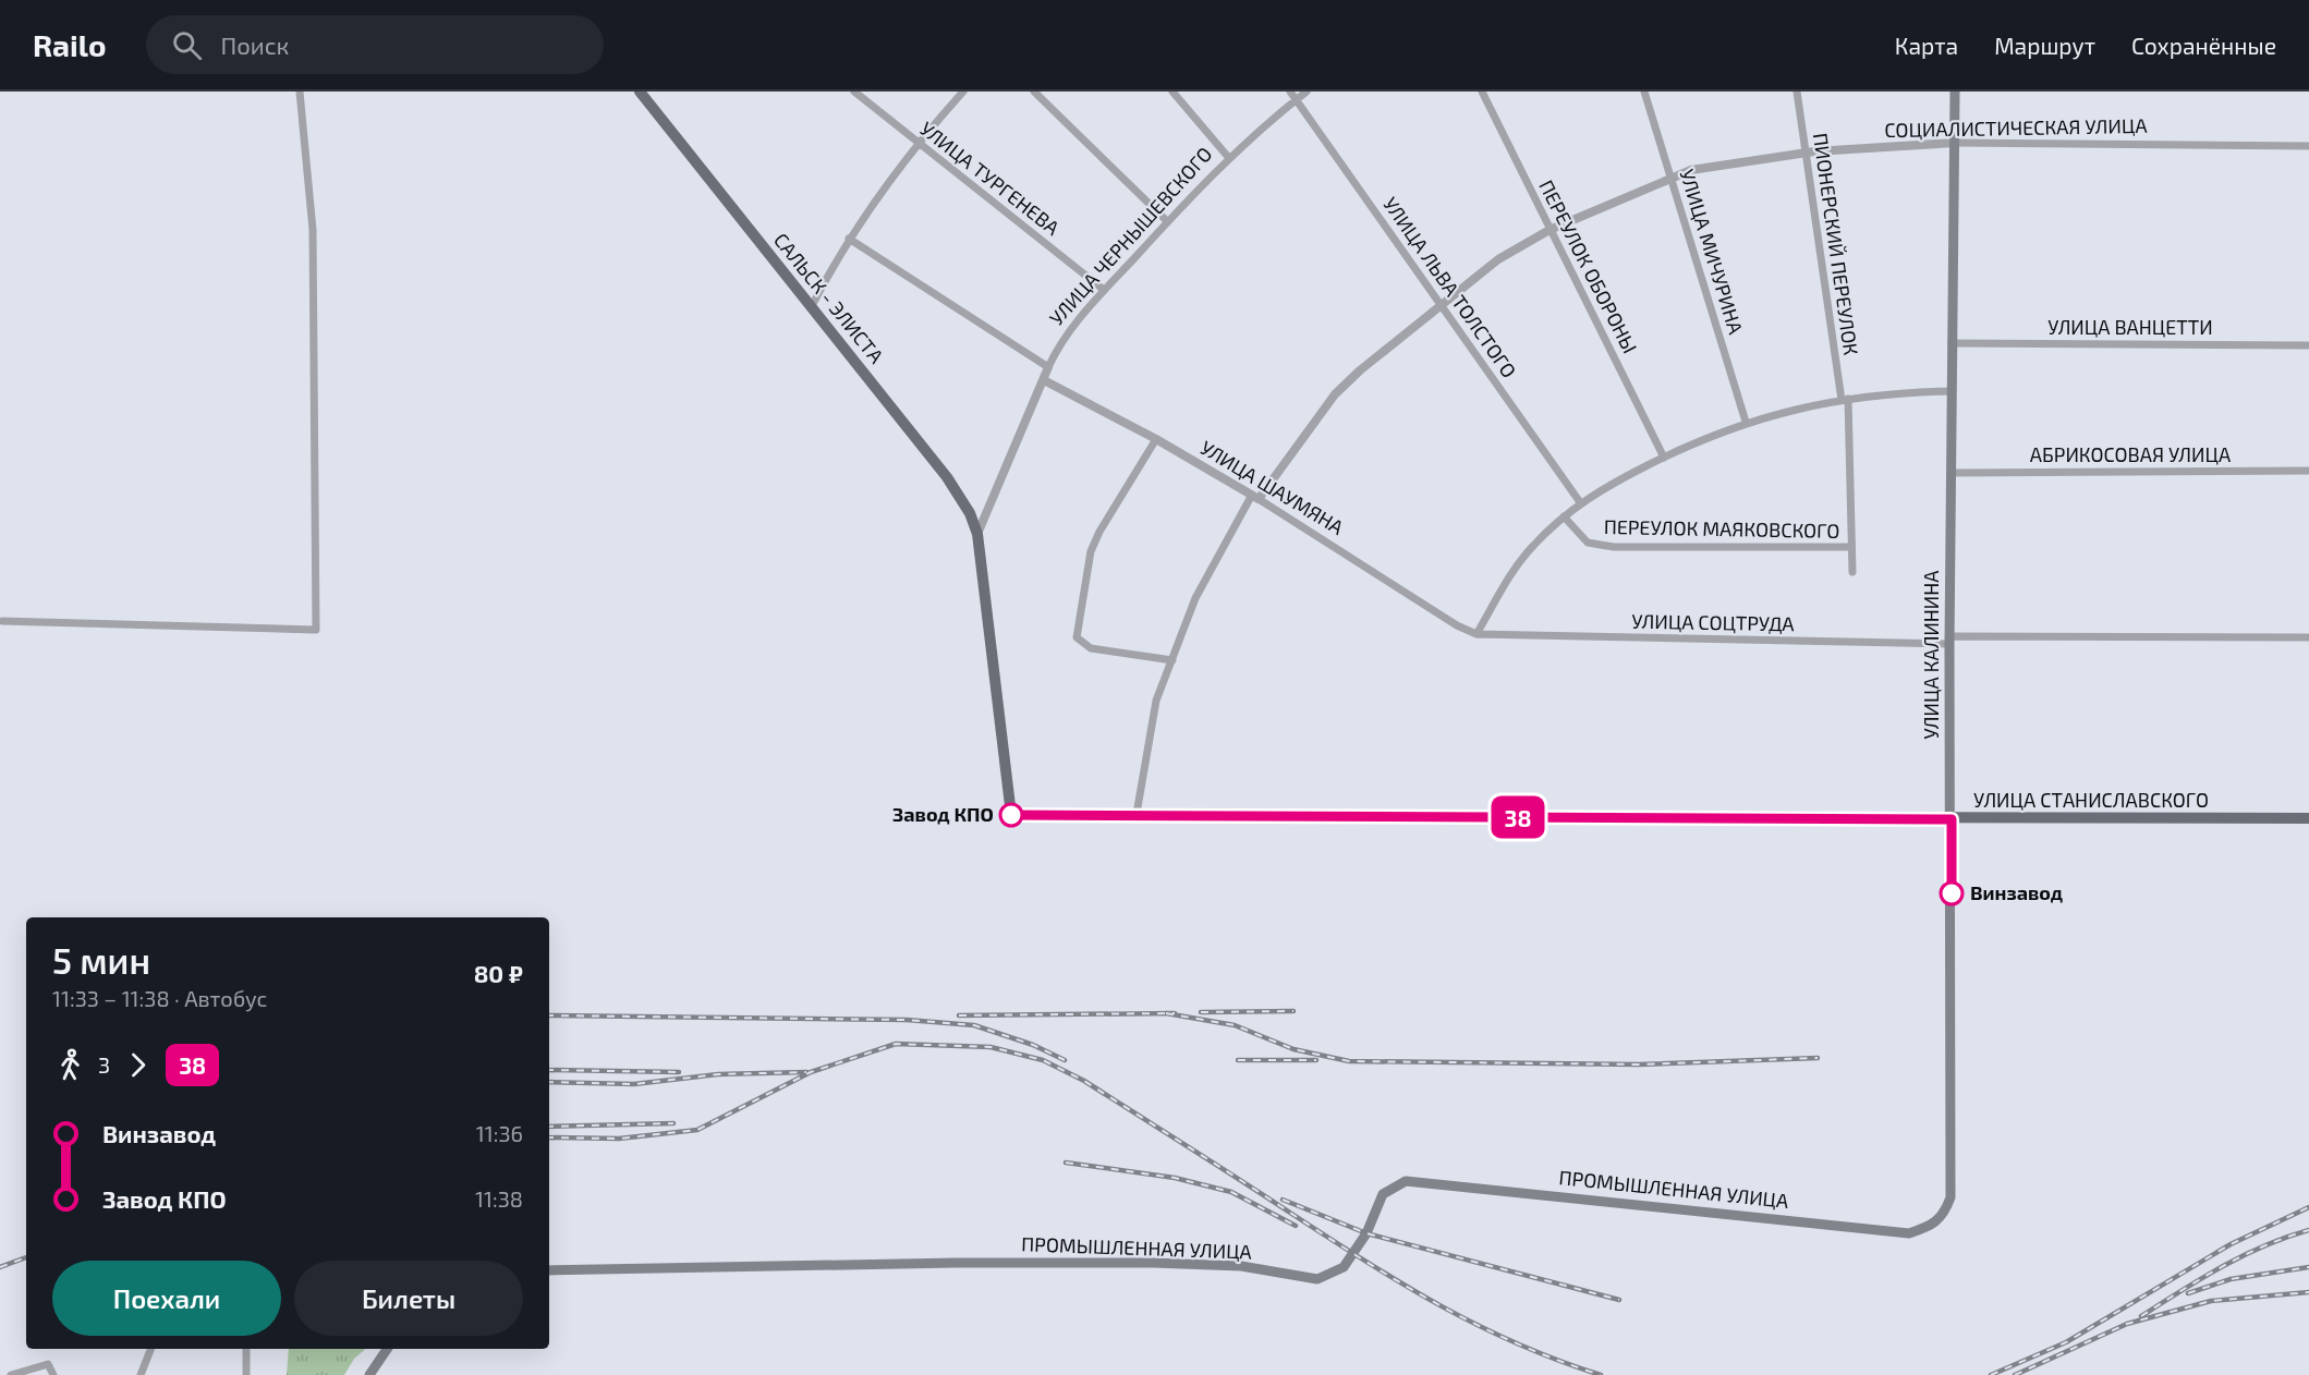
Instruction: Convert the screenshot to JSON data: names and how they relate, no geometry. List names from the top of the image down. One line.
{"streets":{"main road":["САЛЬСК - ЭЛИСТА","УЛИЦА КАЛИНИНА","УЛИЦА СТАНИСЛАВСКОГО","ПРОМЫШЛЕННАЯ УЛИЦА"],"street":["СОЦИАЛИСТИЧЕСКАЯ УЛИЦА","УЛИЦА ТУРГЕНЕВА","УЛИЦА ЧЕРНЫШЕВСКОГО","ПИОНЕРСКИЙ ПЕРЕУЛОК","УЛИЦА МИЧУРИНА","ПЕРЕУЛОК ОБОРОНЫ","УЛИЦА ЛЬВА ТОЛСТОГО","УЛИЦА ВАНЦЕТТИ","АБРИКОСОВАЯ УЛИЦА","УЛИЦА ШАУМЯНА","ПЕРЕУЛОК МАЯКОВСКОГО","УЛИЦА СОЦТРУДА"]},"crossings":[["СОЦИАЛИСТИЧЕСКАЯ УЛИЦА","ПИОНЕРСКИЙ ПЕРЕУЛОК"],["СОЦИАЛИСТИЧЕСКАЯ УЛИЦА","УЛИЦА МИЧУРИНА"],["СОЦИАЛИСТИЧЕСКАЯ УЛИЦА","ПЕРЕУЛОК ОБОРОНЫ"],["СОЦИАЛИСТИЧЕСКАЯ УЛИЦА","УЛИЦА ЛЬВА ТОЛСТОГО"],["СОЦИАЛИСТИЧЕСКАЯ УЛИЦА","УЛИЦА ШАУМЯНА"],["СОЦИАЛИСТИЧЕСКАЯ УЛИЦА","УЛИЦА КАЛИНИНА"],["СОЦИАЛИСТИЧЕСКАЯ УЛИЦА","УЛИЦА СТАНИСЛАВСКОГО"],["УЛИЦА ТУРГЕНЕВА","УЛИЦА ЧЕРНЫШЕВСКОГО"],["УЛИЦА ЧЕРНЫШЕВСКОГО","УЛИЦА ЛЬВА ТОЛСТОГО"],["УЛИЦА ЧЕРНЫШЕВСКОГО","САЛЬСК - ЭЛИСТА"],["УЛИЦА ЧЕРНЫШЕВСКОГО","УЛИЦА ШАУМЯНА"],["УЛИЦА ЧЕРНЫШЕВСКОГО","УЛИЦА СТАНИСЛАВСКОГО"],["ПИОНЕРСКИЙ ПЕРЕУЛОК","ПЕРЕУЛОК МАЯКОВСКОГО"],["САЛЬСК - ЭЛИСТА","УЛИЦА СТАНИСЛАВСКОГО"],["УЛИЦА ВАНЦЕТТИ","УЛИЦА КАЛИНИНА"],["АБРИКОСОВАЯ УЛИЦА","УЛИЦА КАЛИНИНА"],["УЛИЦА ШАУМЯНА","УЛИЦА СОЦТРУДА"],["УЛИЦА СОЦТРУДА","УЛИЦА КАЛИНИНА"],["УЛИЦА КАЛИНИНА","УЛИЦА СТАНИСЛАВСКОГО"],["УЛИЦА КАЛИНИНА","ПРОМЫШЛЕННАЯ УЛИЦА"]],"places":["Завод КПО","Винзавод"],"lines":["bus line 38"],"page":{"header":"Railo","search":"Поиск","nav":["Карта","Маршрут","Сохранённые"],"on_map":"38","heading":["5 мин","11:33 – 11:38 · Автобус","80 ₽"],"legs":["3","38"],"list":[{"name":"Винзавод","value":"11:36"},{"name":"Завод КПО","value":"11:38"}],"buttons":["Поехали","Билеты"]}}
